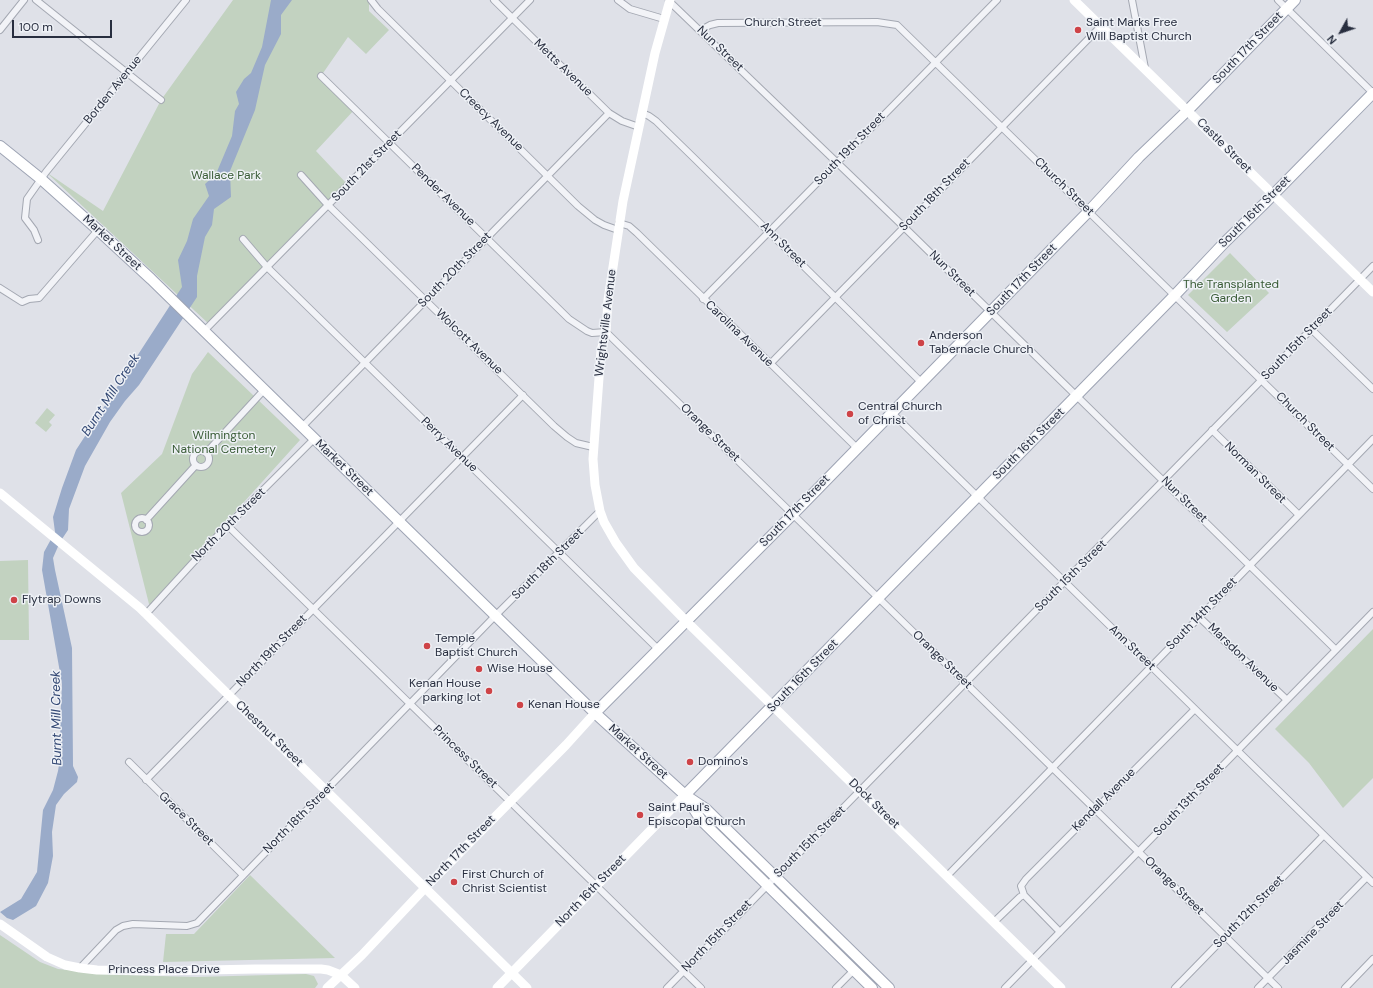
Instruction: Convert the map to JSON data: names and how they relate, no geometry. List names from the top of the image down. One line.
{"streets":{"main road":["South 17th Street","South 16th Street","Market Street"],"street":["Church Street","Nun Street","Metts Avenue","Borden Avenue","Creecy Avenue","Castle Street","South 19th Street","South 21st Street","Pender Avenue","South 18th Street","Ann Street","South 20th Street","Wrightsville Avenue","Carolina Avenue","Wolcott Avenue","South 15th Street","Orange Street","Perry Avenue","Norman Street","North 20th Street","South 14th Street","North 19th Street","Marsdon Avenue","Chestnut Street","Princess Street","Kendall Avenue","South 13th Street","Dock Street","North 18th Street","Grace Street","North 17th Street","North 16th Street","South 12th Street","Jasmine Street","North 15th Street","Princess Place Drive"]},"crossings":[["Church Street","South 17th Street"],["Church Street","Nun Street"],["Church Street","South 19th Street"],["Church Street","South 18th Street"],["Church Street","South 16th Street"],["Church Street","South 15th Street"],["Church Street","South 14th Street"],["South 17th Street","Nun Street"],["South 17th Street","Castle Street"],["South 17th Street","Market Street"],["South 17th Street","Ann Street"],["South 17th Street","Wrightsville Avenue"],["South 17th Street","Carolina Avenue"],["South 17th Street","Orange Street"],["South 17th Street","Perry Avenue"],["South 17th Street","Dock Street"],["South 17th Street","North 17th Street"],["Nun Street","South 19th Street"],["Nun Street","South 18th Street"],["Nun Street","South 16th Street"],["Nun Street","Wrightsville Avenue"],["Nun Street","South 15th Street"],["Nun Street","South 14th Street"],["Nun Street","South 13th Street"],["Metts Avenue","South 21st Street"],["Metts Avenue","South 20th Street"],["Metts Avenue","Wrightsville Avenue"],["Borden Avenue","Market Street"],["Creecy Avenue","South 21st Street"],["Creecy Avenue","South 20th Street"],["Creecy Avenue","Wrightsville Avenue"],["Creecy Avenue","Carolina Avenue"],["Castle Street","South 18th Street"],["Castle Street","South 16th Street"],["Castle Street","South 15th Street"],["South 19th Street","Ann Street"],["South 19th Street","Carolina Avenue"],["South 21st Street","Pender Avenue"],["South 21st Street","Market Street"],["South 21st Street","Wolcott Avenue"],["South 21st Street","Perry Avenue"],["Pender Avenue","South 20th Street"],["Pender Avenue","Wrightsville Avenue"],["Pender Avenue","Orange Street"],["South 18th Street","Market Street"],["South 18th Street","Ann Street"],["South 18th Street","Wrightsville Avenue"],["South 18th Street","Carolina Avenue"],["South 18th Street","Perry Avenue"],["South 18th Street","North 18th Street"],["South 16th Street","Market Street"],["South 16th Street","Ann Street"],["South 16th Street","Orange Street"],["South 16th Street","Dock Street"],["South 16th Street","North 16th Street"],["Market Street","South 20th Street"],["Market Street","South 15th Street"],["Market Street","North 20th Street"],["Market Street","North 19th Street"],["Market Street","North 18th Street"],["Market Street","North 17th Street"],["Market Street","North 16th Street"],["Market Street","North 15th Street"],["Ann Street","Wrightsville Avenue"],["Ann Street","South 15th Street"],["Ann Street","South 14th Street"],["Ann Street","Kendall Avenue"],["Ann Street","South 13th Street"],["Ann Street","South 12th Street"],["Ann Street","Jasmine Street"],["South 20th Street","Wolcott Avenue"],["South 20th Street","Perry Avenue"],["Wrightsville Avenue","Carolina Avenue"],["Wrightsville Avenue","Wolcott Avenue"],["Wrightsville Avenue","Orange Street"],["Wrightsville Avenue","Dock Street"],["South 15th Street","Orange Street"],["South 15th Street","Norman Street"],["South 15th Street","Dock Street"],["South 15th Street","North 15th Street"],["Orange Street","South 14th Street"],["Orange Street","Kendall Avenue"],["Orange Street","South 13th Street"],["Orange Street","South 12th Street"],["Orange Street","Jasmine Street"],["Norman Street","South 14th Street"],["North 20th Street","Chestnut Street"],["North 20th Street","Princess Street"],["South 14th Street","Marsdon Avenue"],["South 14th Street","Dock Street"],["North 19th Street","Chestnut Street"],["North 19th Street","Princess Street"],["North 19th Street","Grace Street"],["Marsdon Avenue","South 13th Street"],["Chestnut Street","North 18th Street"],["Chestnut Street","North 17th Street"],["Chestnut Street","North 16th Street"],["Princess Street","North 18th Street"],["Princess Street","North 17th Street"],["Princess Street","North 16th Street"],["Princess Street","North 15th Street"],["South 13th Street","Dock Street"],["North 18th Street","Grace Street"],["North 18th Street","Princess Place Drive"],["North 17th Street","Princess Place Drive"]],"water":["Burnt Mill Creek"],"parks":["Wallace Park","The Transplanted Garden","Wilmington National Cemetery"],"places":["Saint Marks Free Will Baptist Church","Anderson Tabernacle Church","Central Church of Christ","Flytrap Downs","Temple Baptist Church","Wise House","Kenan House parking lot","Kenan House","Domino's","Saint Paul's Episcopal Church","First Church of Christ Scientist"],"scale_bar":"100 m","north":"bottom left"}
